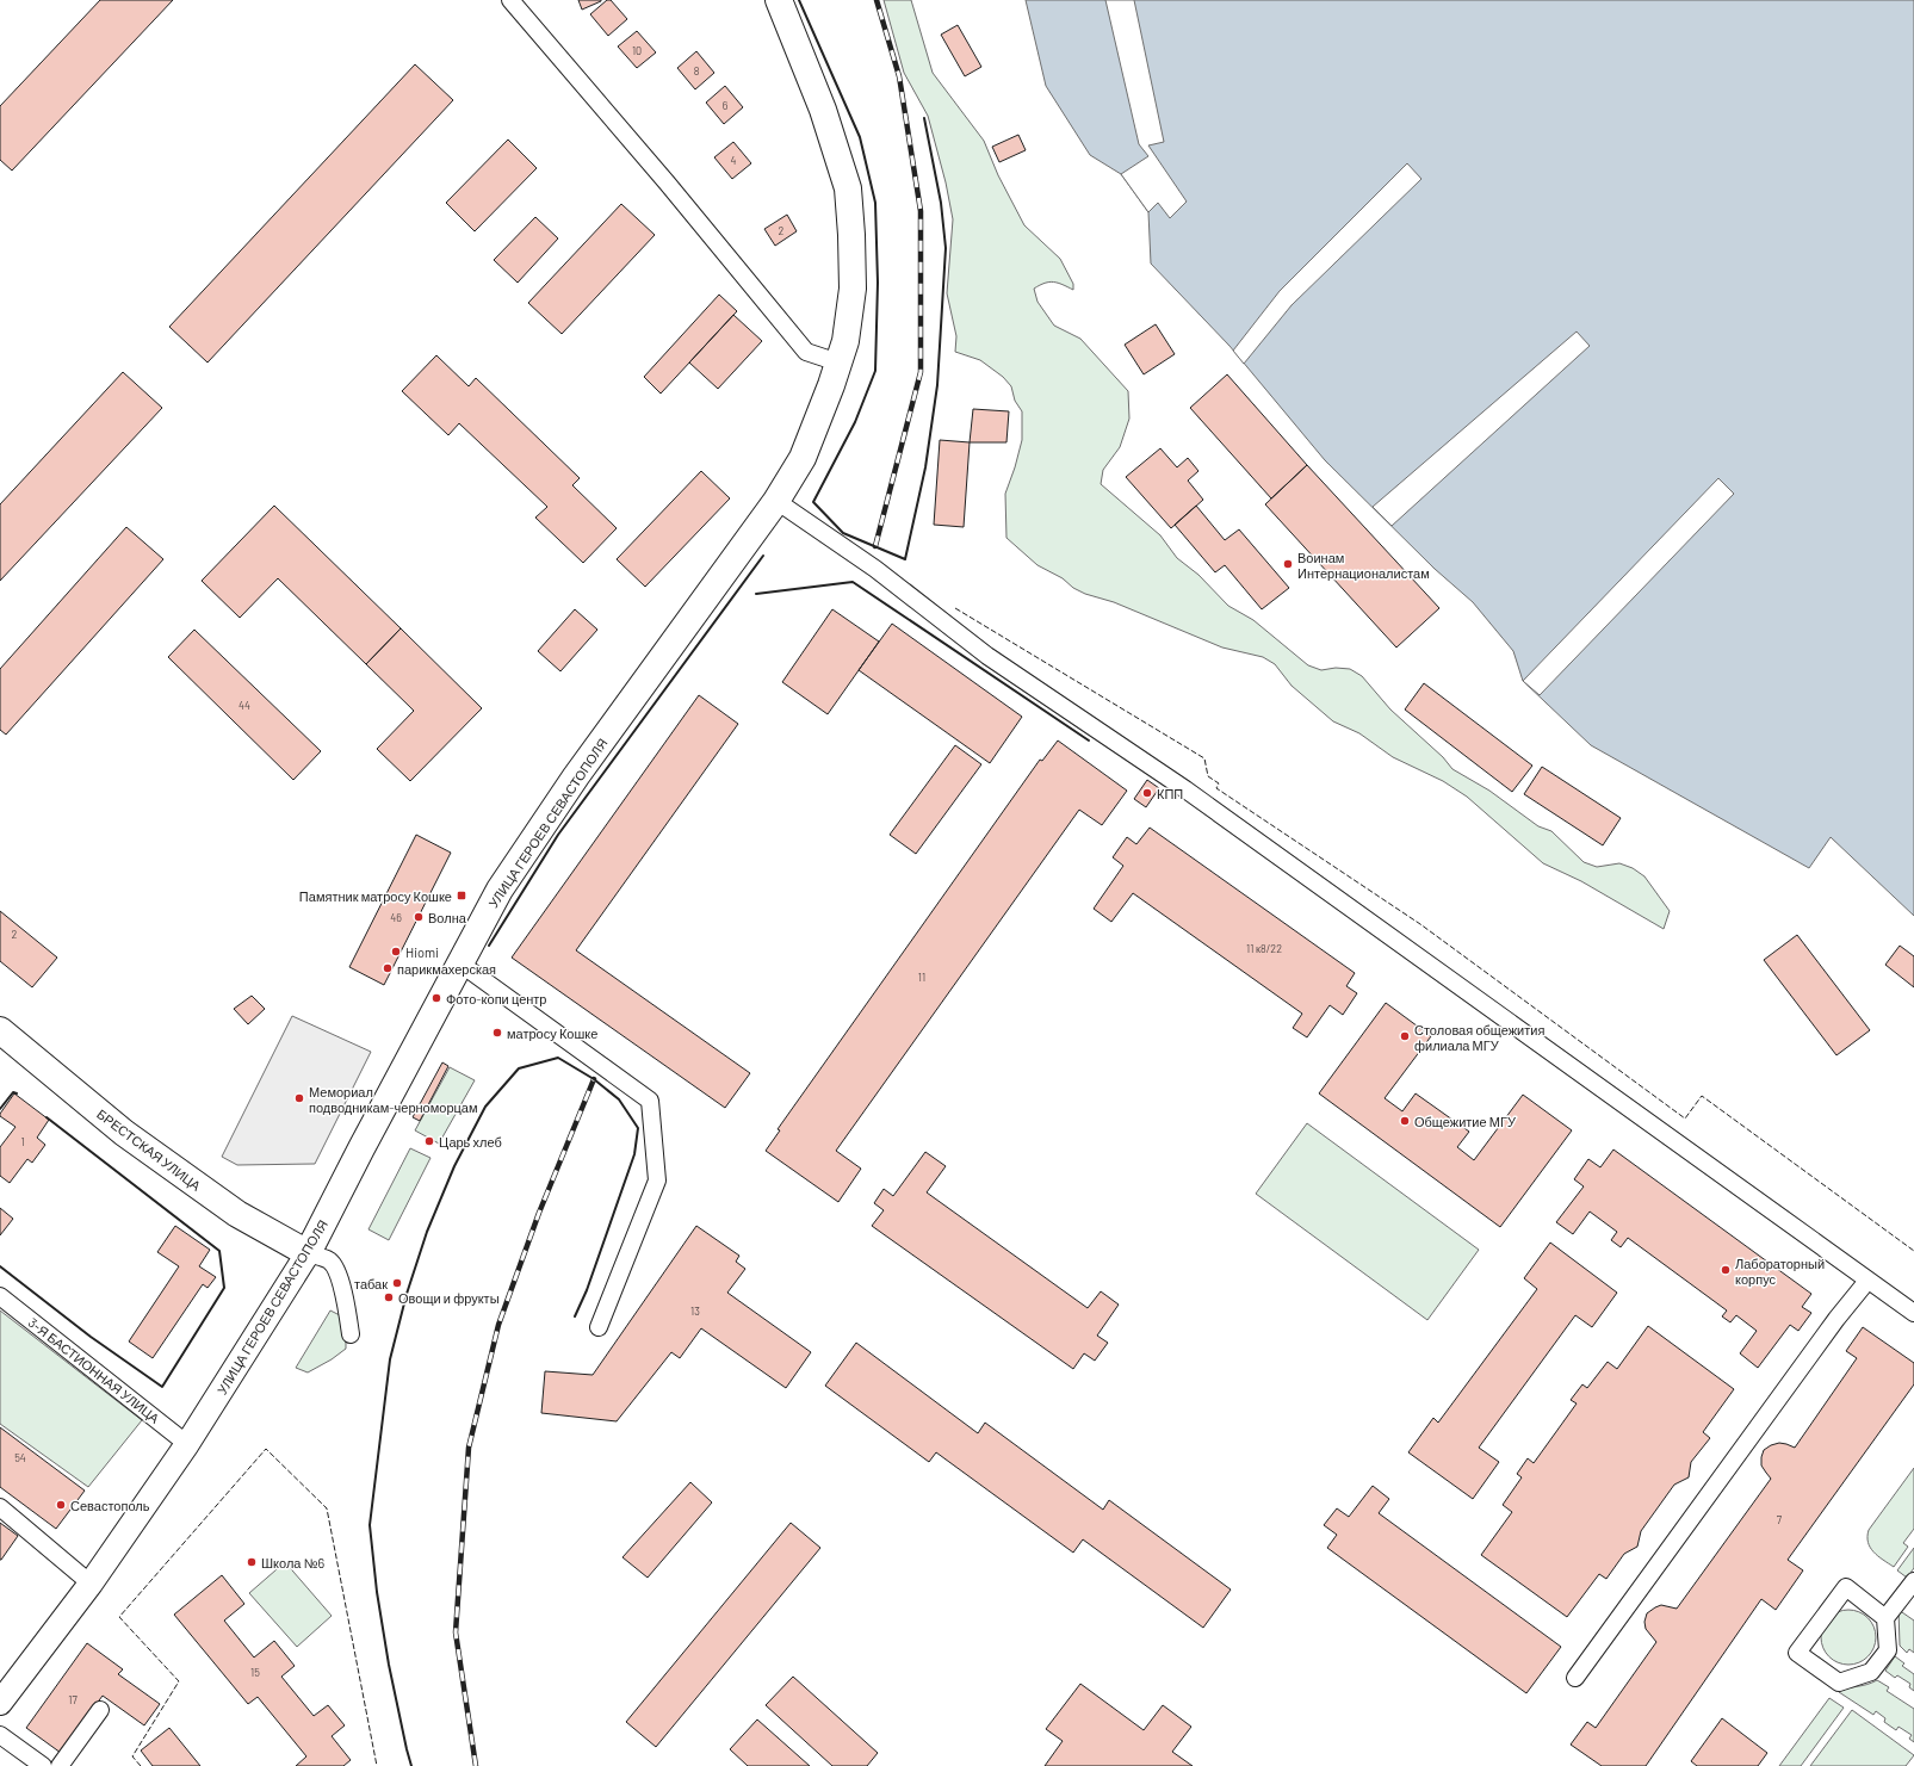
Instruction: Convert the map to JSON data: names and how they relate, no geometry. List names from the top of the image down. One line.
{"streets":{"main road":["УЛИЦА ГЕРОЕВ СЕВАСТОПОЛЯ","БРЕСТСКАЯ УЛИЦА"],"street":["3-Я БАСТИОННАЯ УЛИЦА"]},"crossings":[["УЛИЦА ГЕРОЕВ СЕВАСТОПОЛЯ","БРЕСТСКАЯ УЛИЦА"],["УЛИЦА ГЕРОЕВ СЕВАСТОПОЛЯ","3-Я БАСТИОННАЯ УЛИЦА"]],"places":{"other":["Воинам Интернационалистам","КПП","Волна","Hiomi","парикмахерская","Фото-копи центр","матросу Кошке","Столовая общежития филиала МГУ","Мемориал подводникам-черноморцам","Общежитие МГУ","Царь хлеб","Лабораторный корпус","табак","Овощи и фрукты","Севастополь","Школа №6"],"transit":["Памятник матросу Кошке"]},"house_numbers":["10","8","6","4","2","44","46","2","11 к8/22","11","1","13","54","7","15","17"]}
